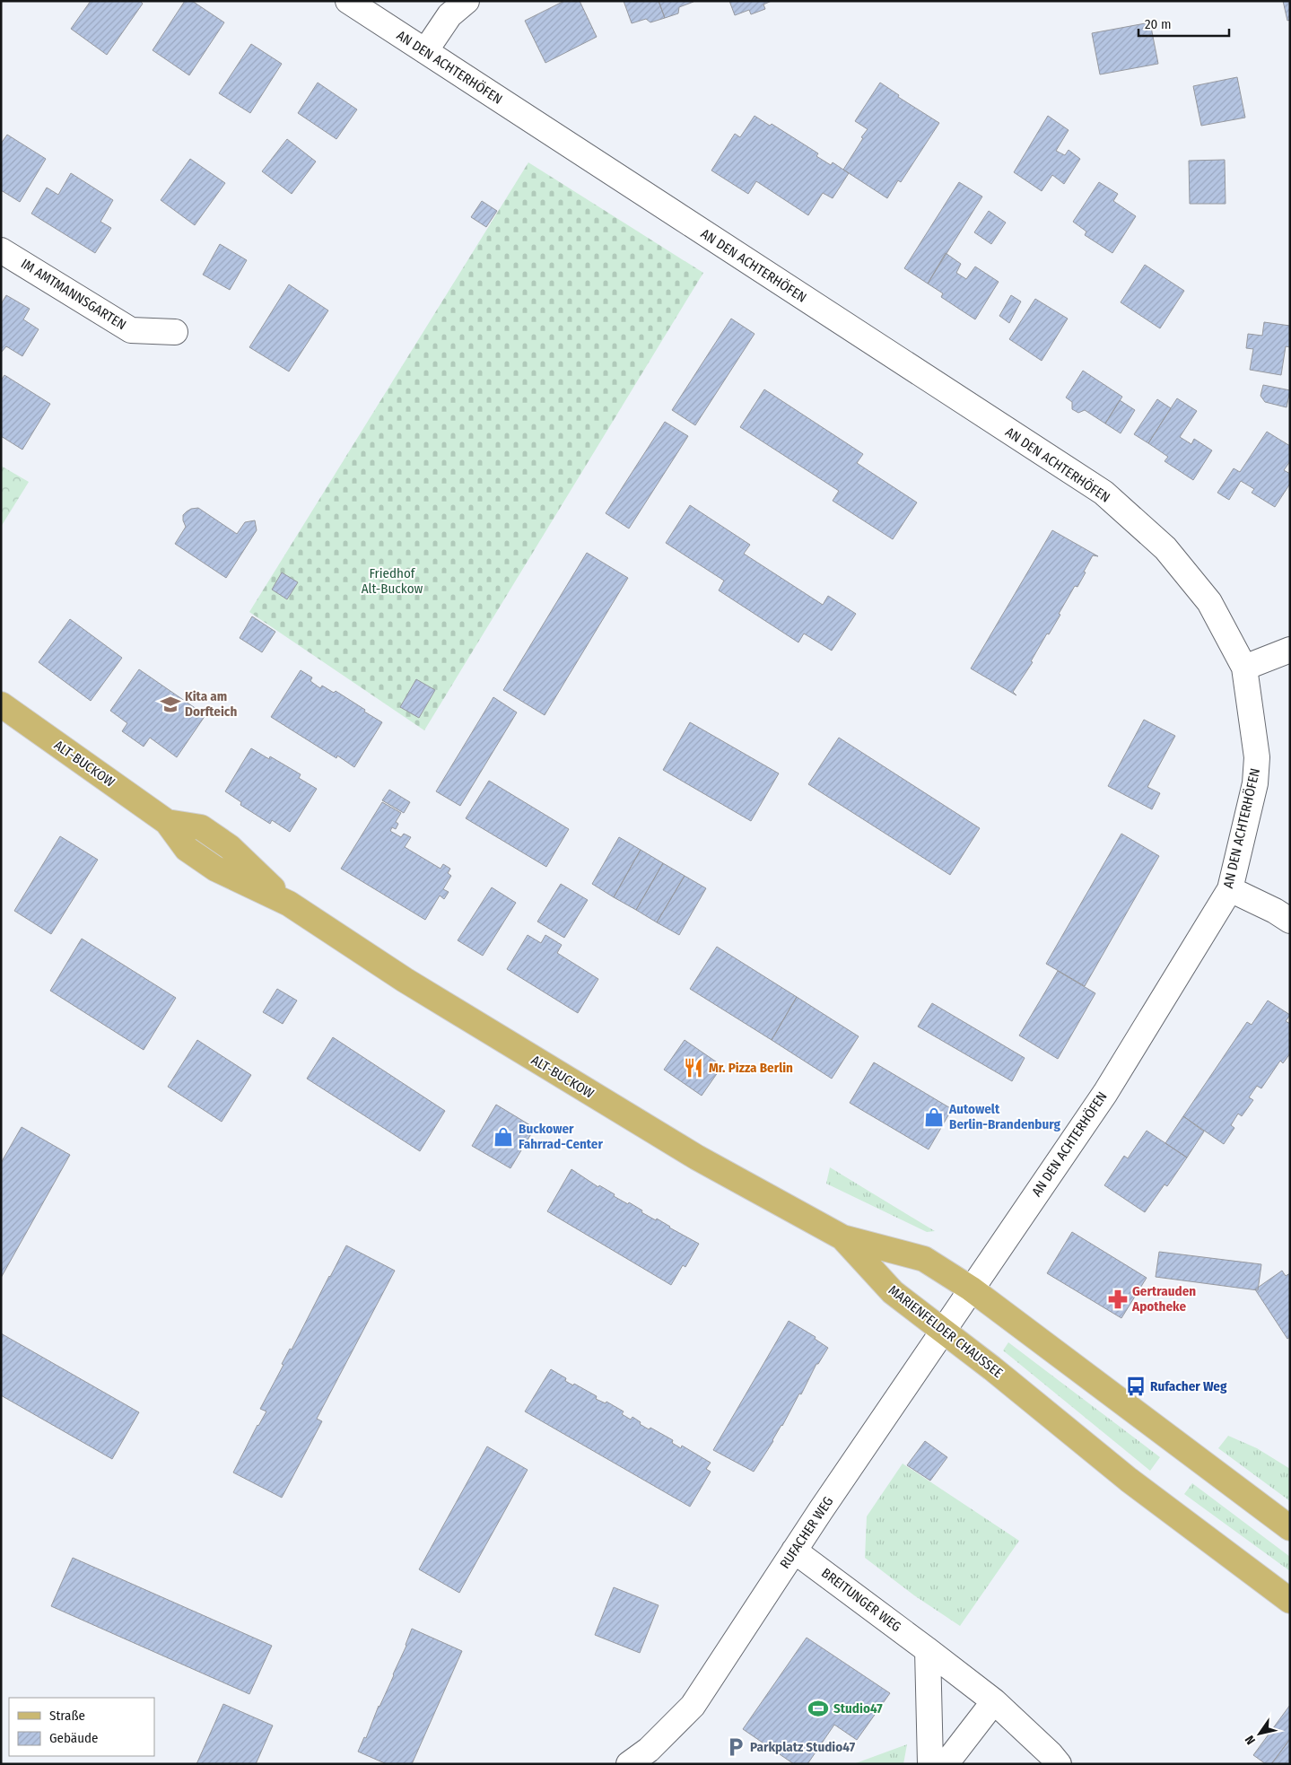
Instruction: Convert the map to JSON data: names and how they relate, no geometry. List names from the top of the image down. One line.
{"streets":{"main road":["ALT-BUCKOW","MARIENFELDER CHAUSSEE"],"street":["AN DEN ACHTERHÖFEN","IM AMTMANNSGARTEN","RUFACHER WEG","BREITUNGER WEG"]},"crossings":[["AN DEN ACHTERHÖFEN","RUFACHER WEG"],["ALT-BUCKOW","MARIENFELDER CHAUSSEE"],["MARIENFELDER CHAUSSEE","RUFACHER WEG"],["RUFACHER WEG","BREITUNGER WEG"]],"parks":["Friedhof Alt-Buckow"],"places":{"school or university":["Kita am Dorfteich"],"restaurant":["Mr. Pizza Berlin"],"shop":["Autowelt Berlin-Brandenburg","Buckower Fahrrad-Center"],"pharmacy":["Gertrauden Apotheke"],"bus stop":["Rufacher Weg"],"sports":["Studio47"],"parking":["Parkplatz Studio47"]},"legend":["Straße","Gebäude"],"scale_bar":"20 m","north":"bottom left"}
